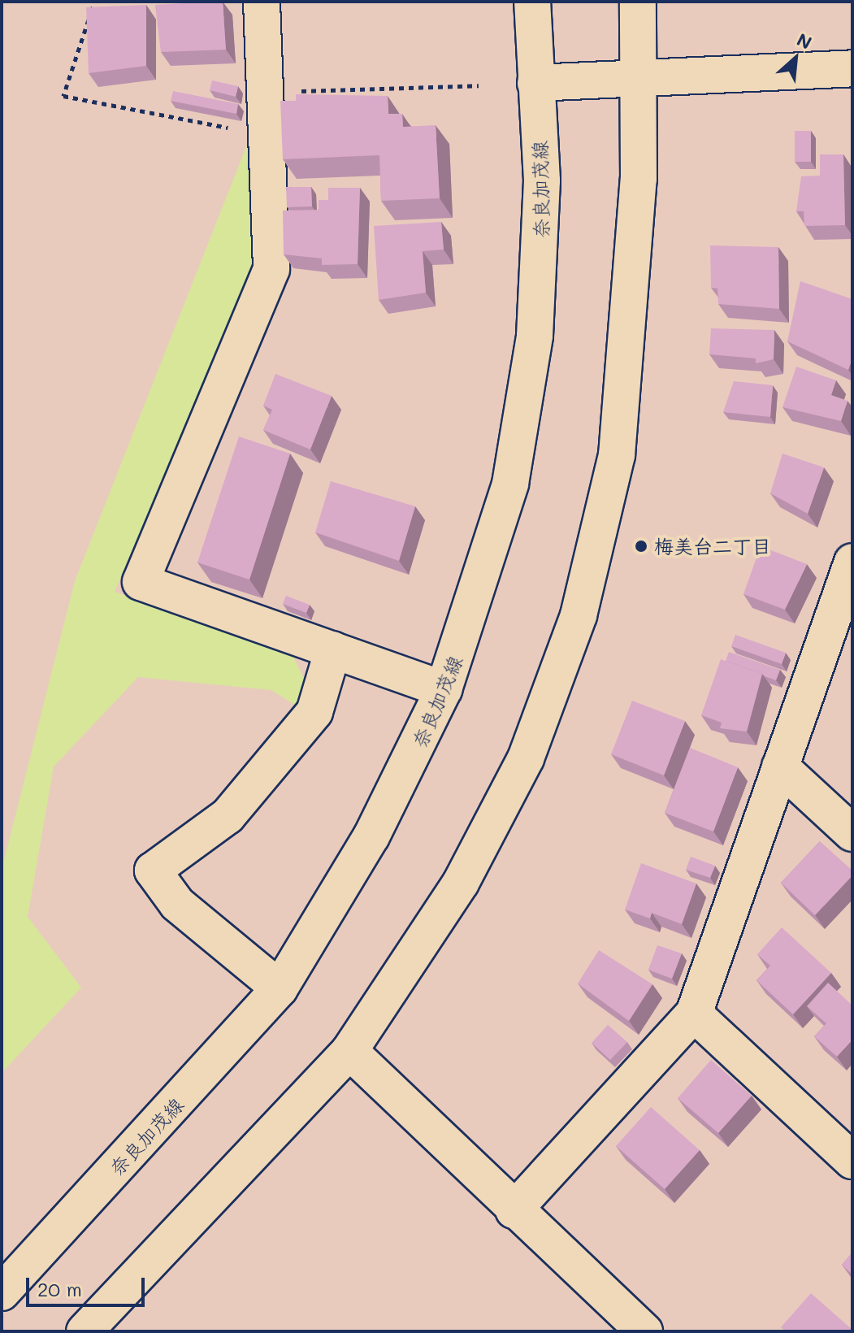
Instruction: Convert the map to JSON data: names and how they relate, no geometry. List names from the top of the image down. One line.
{"streets":{"main road":["奈良加茂線"]},"places":["梅美台二丁目"],"scale_bar":"20 m","north":"top right"}
